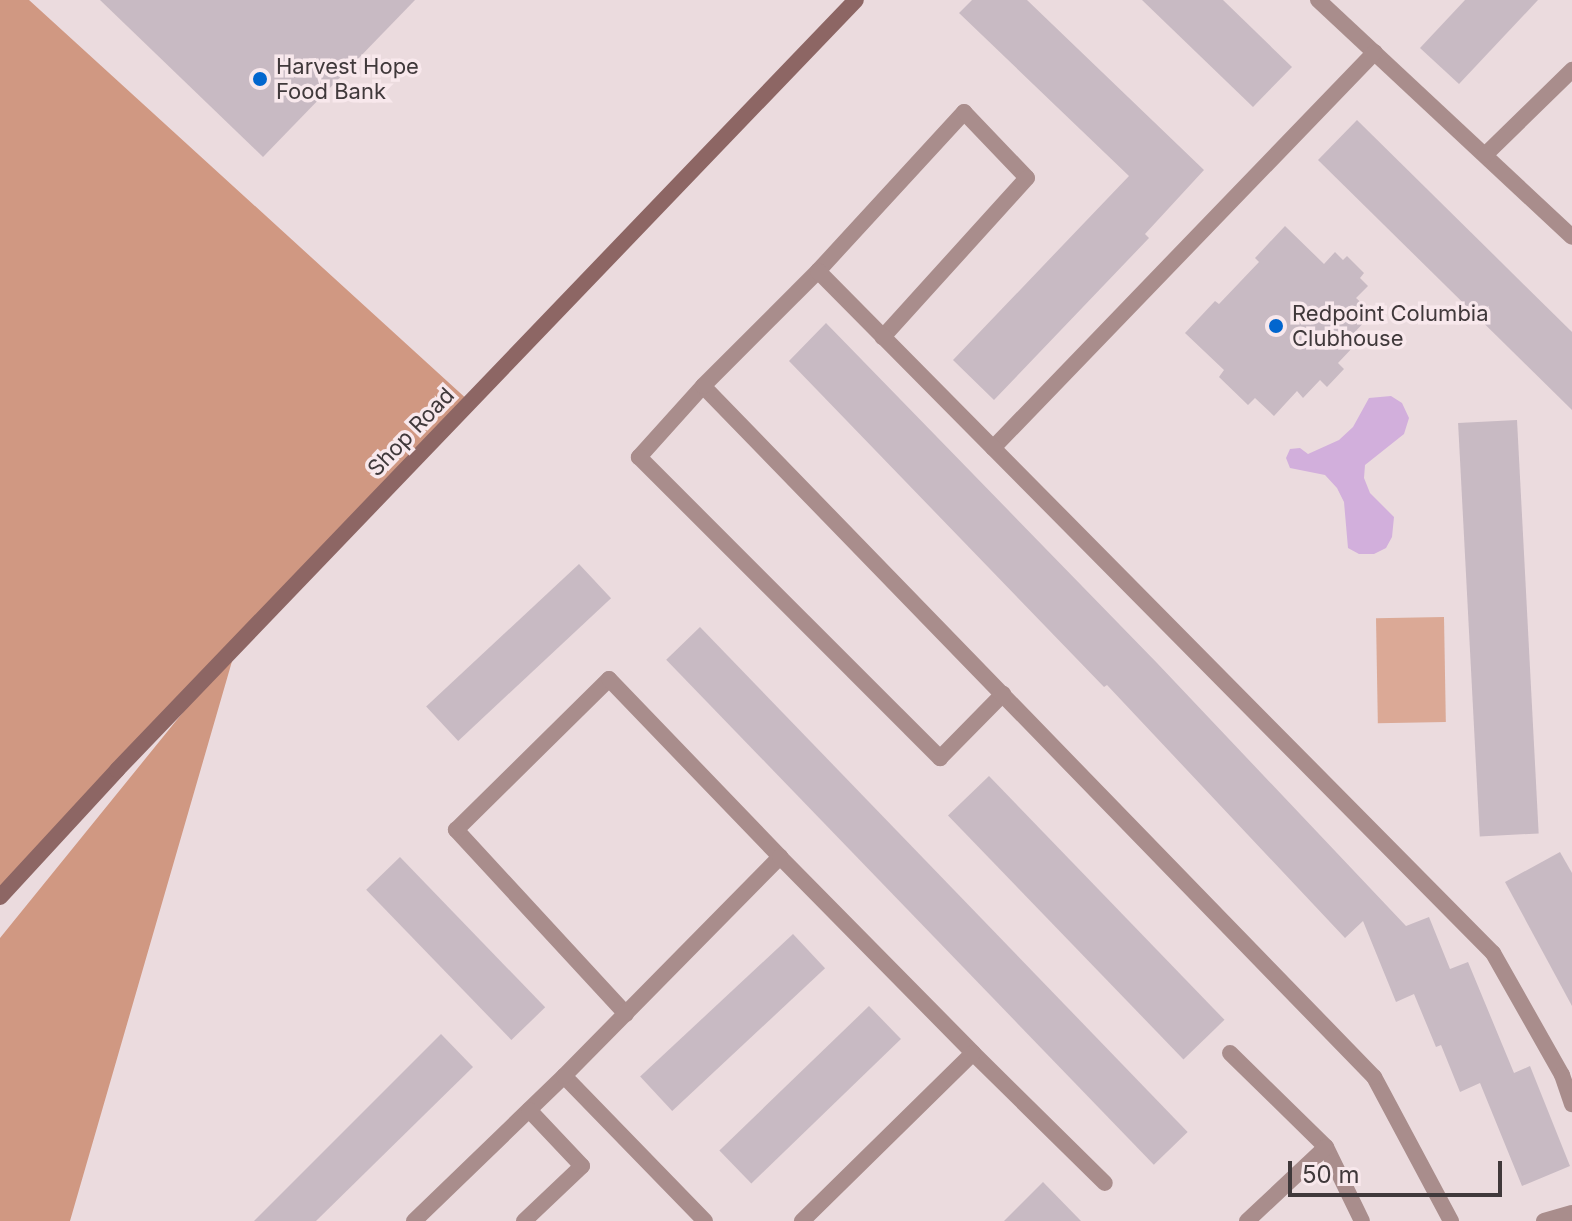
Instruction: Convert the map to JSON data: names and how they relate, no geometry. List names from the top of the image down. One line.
{"streets":{"street":["Shop Road"]},"places":["Harvest Hope Food Bank","Redpoint Columbia Clubhouse"],"scale_bar":"50 m"}
